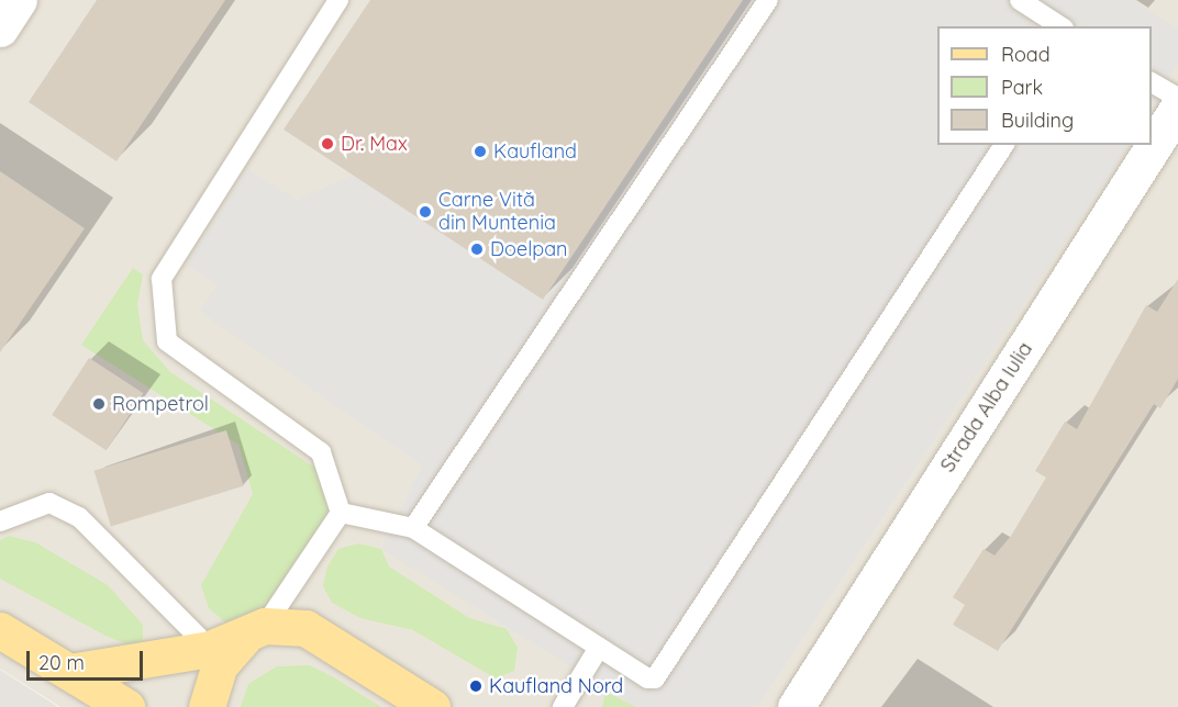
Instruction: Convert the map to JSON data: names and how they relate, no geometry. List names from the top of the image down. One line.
{"streets":{"street":["Strada Alba Iulia"]},"places":["Dr. Max","Kaufland","Carne Vită din Muntenia","Doelpan","Rompetrol","Kaufland Nord"],"legend":["Road","Park","Building"],"scale_bar":"20 m"}
